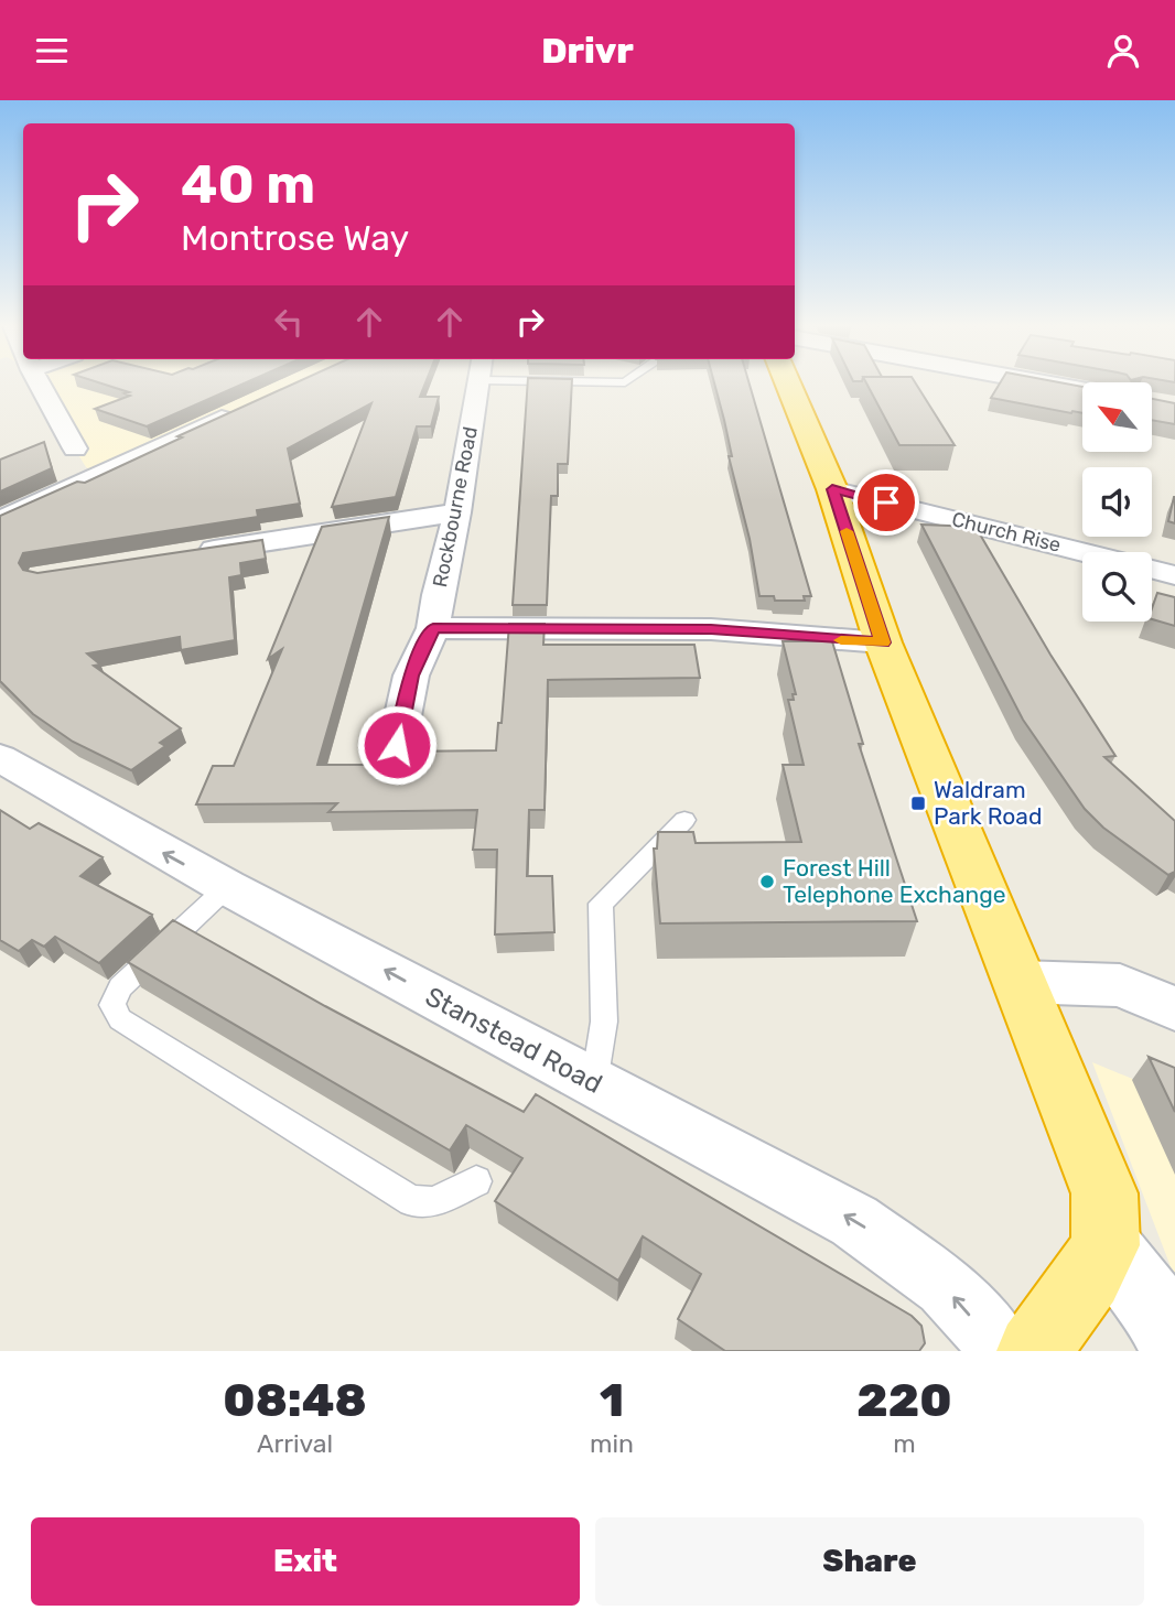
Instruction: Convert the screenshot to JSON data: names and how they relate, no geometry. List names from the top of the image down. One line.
{"streets":{"street":["Rockbourne Road","Church Rise","Stanstead Road"]},"one_way":["Stanstead Road"],"places":{"transit":["Waldram Park Road"],"other":["Forest Hill Telephone Exchange"]},"north":"top left","page":{"header":"Drivr","turn":["40 m","Montrose Way"],"eta":["08:48","Arrival","1","min","220","m"],"buttons":["Exit","Share"]}}
